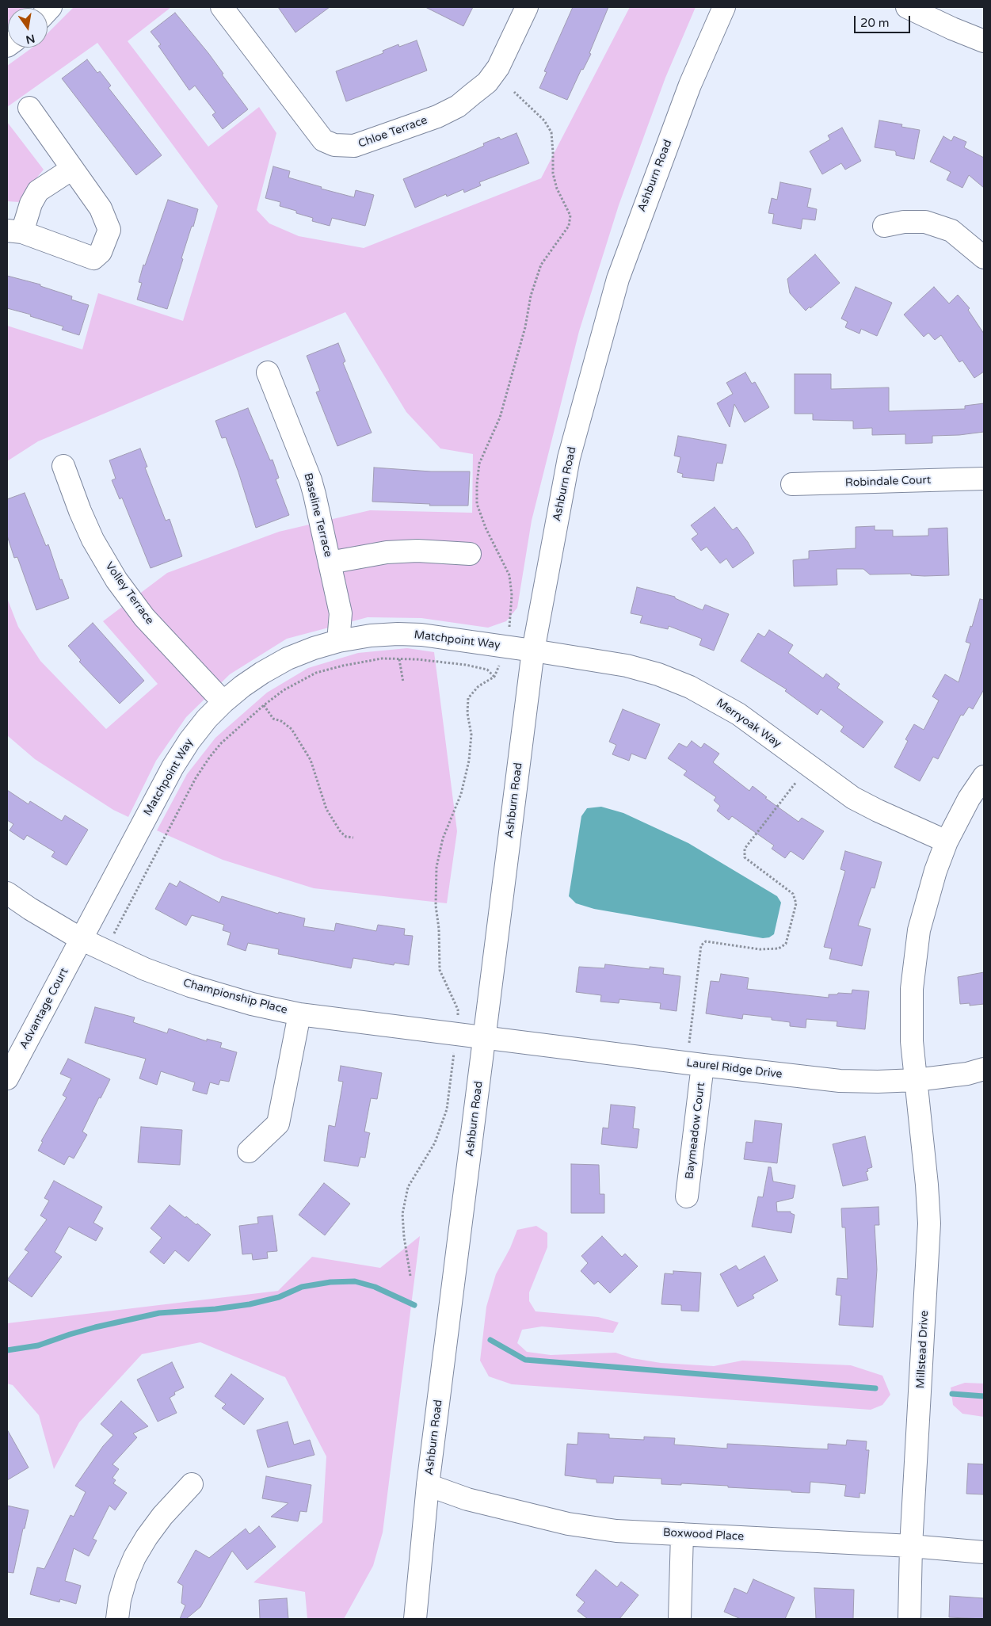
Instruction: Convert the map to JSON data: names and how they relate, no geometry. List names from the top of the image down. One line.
{"streets":{"street":["Chloe Terrace","Ashburn Road","Robindale Court","Baseline Terrace","Volley Terrace","Matchpoint Way","Merryoak Way","Championship Place","Advantage Court","Laurel Ridge Drive","Baymeadow Court","Millstead Drive","Boxwood Place"]},"crossings":[["Ashburn Road","Matchpoint Way"],["Ashburn Road","Merryoak Way"],["Ashburn Road","Championship Place"],["Ashburn Road","Laurel Ridge Drive"],["Ashburn Road","Boxwood Place"],["Baseline Terrace","Matchpoint Way"],["Volley Terrace","Matchpoint Way"],["Matchpoint Way","Merryoak Way"],["Matchpoint Way","Championship Place"],["Matchpoint Way","Advantage Court"],["Merryoak Way","Millstead Drive"],["Championship Place","Advantage Court"],["Championship Place","Laurel Ridge Drive"],["Laurel Ridge Drive","Baymeadow Court"],["Laurel Ridge Drive","Millstead Drive"],["Millstead Drive","Boxwood Place"]],"scale_bar":"20 m","north":"bottom"}
